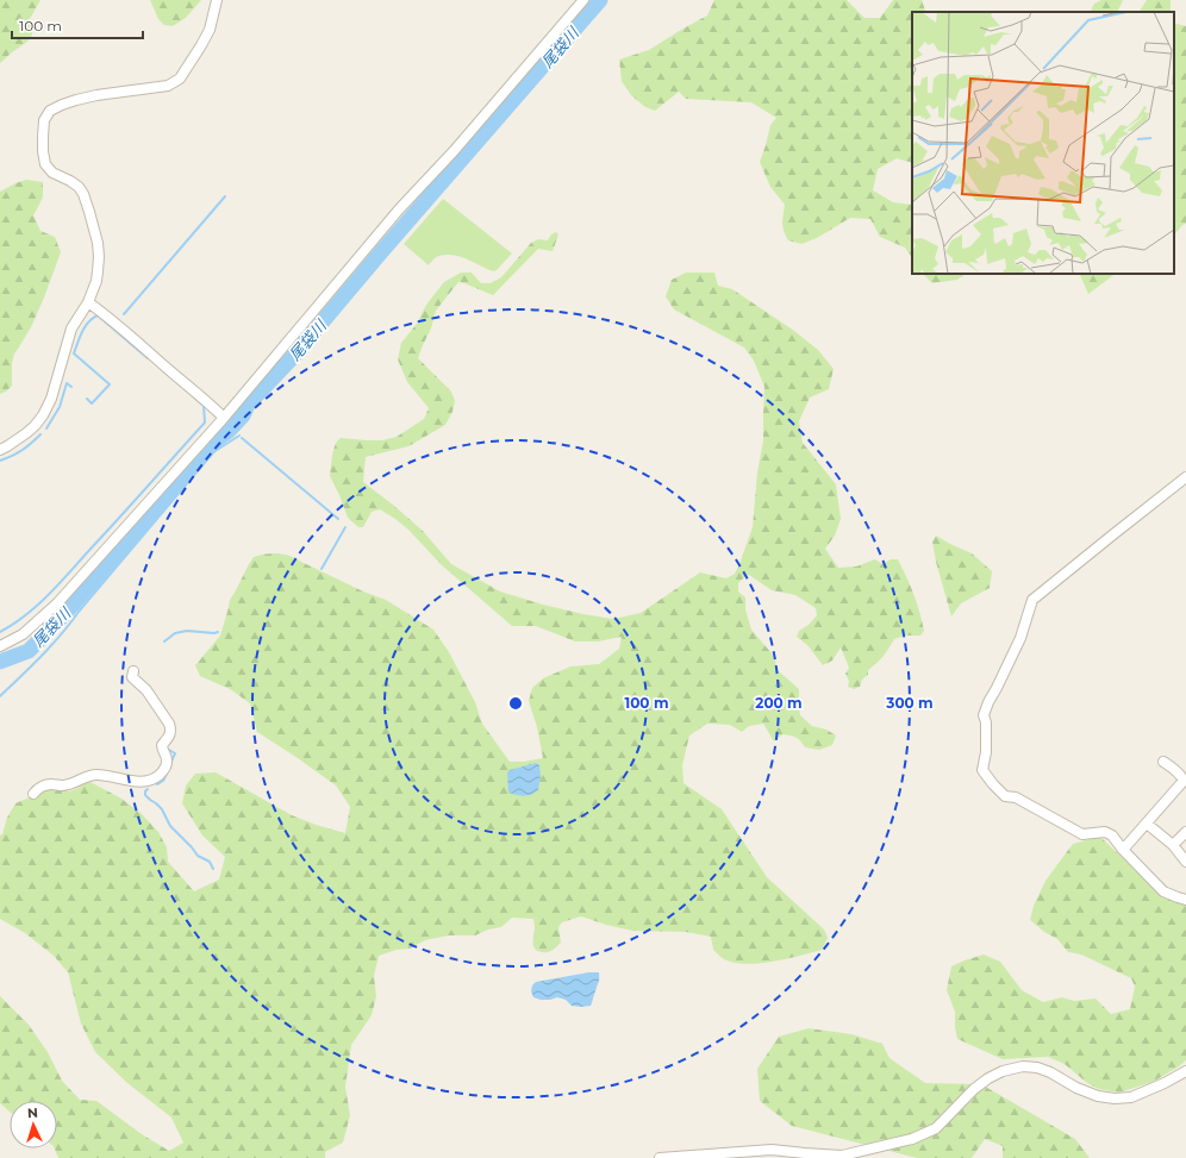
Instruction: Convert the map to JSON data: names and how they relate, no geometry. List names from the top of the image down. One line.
{"water":["尾袋川"],"scale_bar":"100 m","north":"top","rings":["100 m","200 m","300 m"]}
